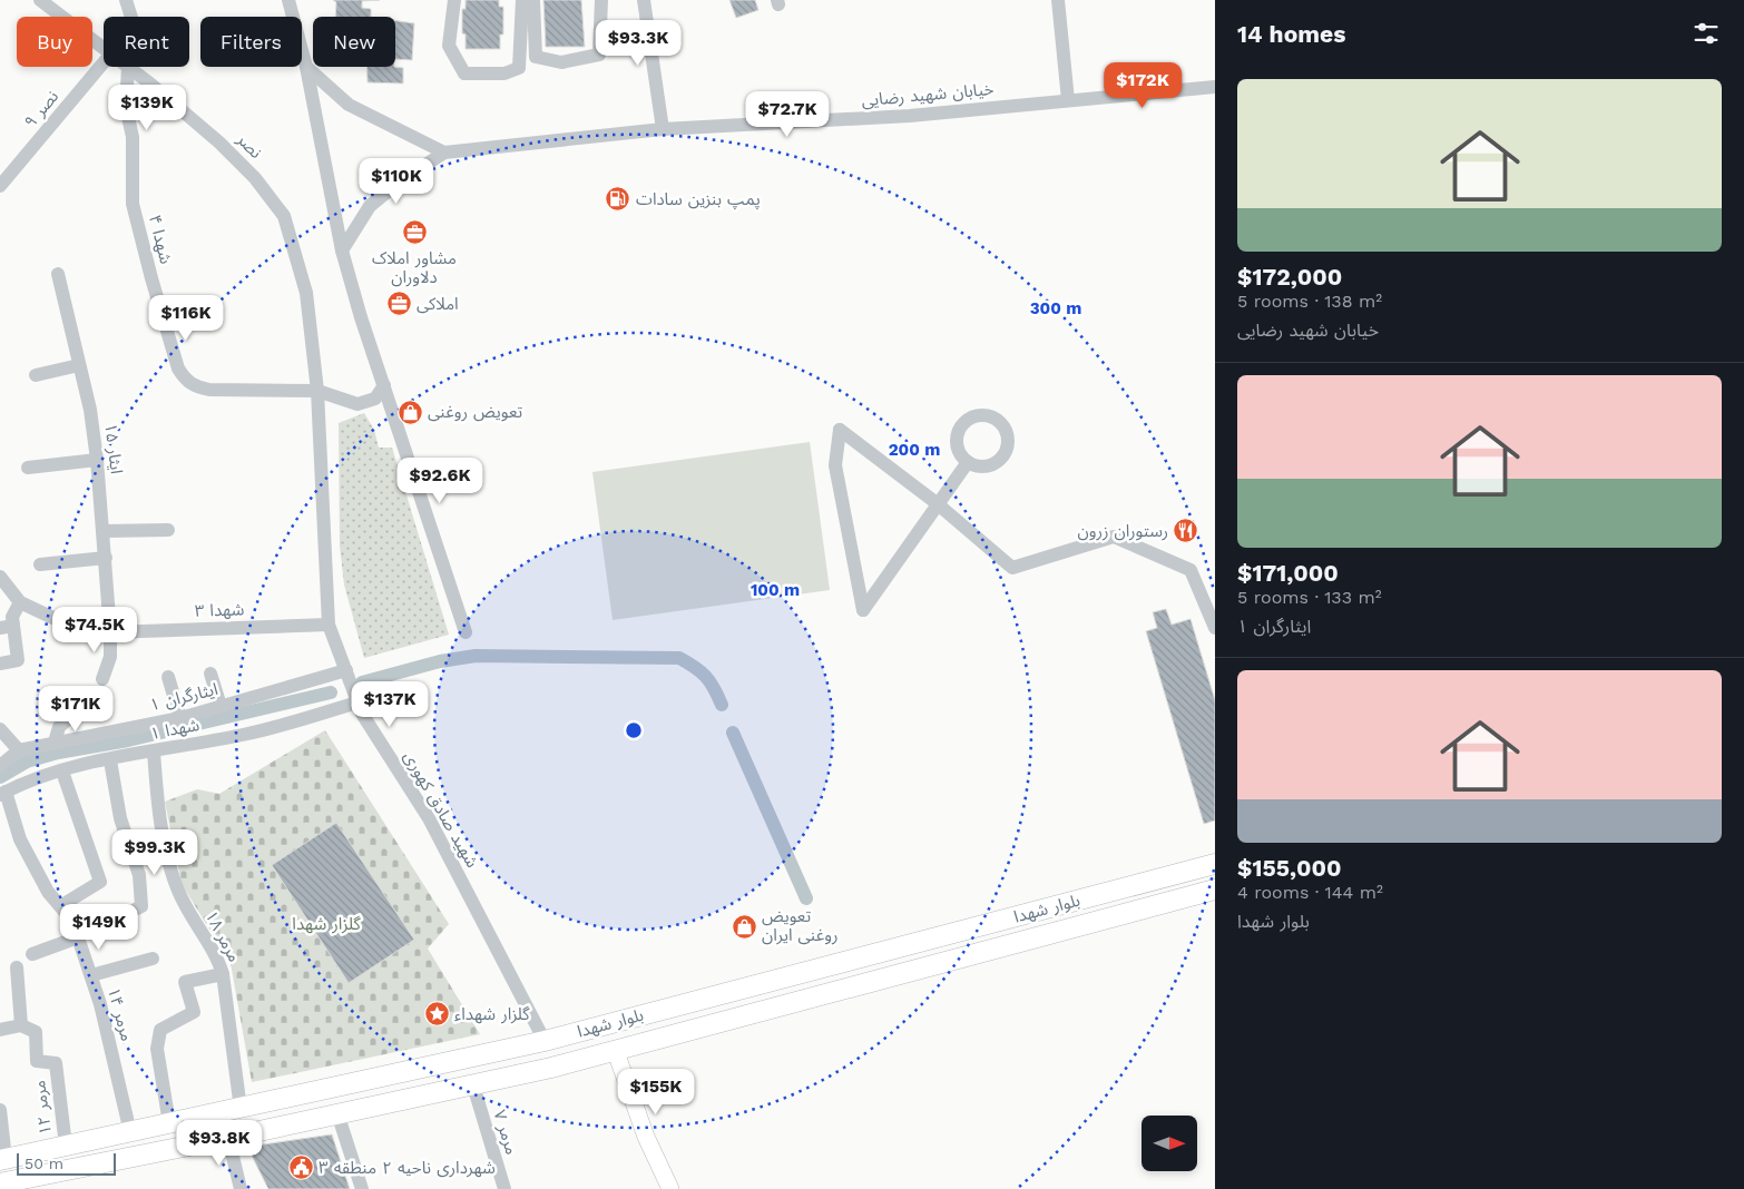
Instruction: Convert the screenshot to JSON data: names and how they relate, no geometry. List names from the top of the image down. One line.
{"streets":{"highway":["بلوار شهدا"],"street":["خیابان شهید رضایی","نصر ۹","نصر","شهدا ۴","ایثار ۱۵","شهدا ۳","ایثارگران ۱","شهدا ۱","شهید صادق کهوری","مرمر ۱۸","مرمر ۱۴","مرمر ۱۲","مرمر ۷"]},"crossings":[["نصر","شهدا ۴"],["نصر","شهید صادق کهوری"],["شهدا ۴","شهید صادق کهوری"],["ایثار ۱۵","شهدا ۳"],["شهدا ۳","شهید صادق کهوری"],["ایثارگران ۱","شهید صادق کهوری"],["شهدا ۱","شهید صادق کهوری"],["شهدا ۱","مرمر ۱۸"],["شهدا ۱","مرمر ۱۴"],["شهید صادق کهوری","بلوار شهدا"],["بلوار شهدا","مرمر ۱۸"],["بلوار شهدا","مرمر ۱۴"],["بلوار شهدا","مرمر ۱۲"],["بلوار شهدا","مرمر ۷"]],"parks":["گلزار شهدا"],"places":{"fuel station":["پمپ بنزین سادات"],"office":["مشاور املاک دلاوران","املاکی"],"shop":["تعویض روغنی","تعویض روغنی ایران"],"restaurant":["رستوران زرون"],"place":["گلزار شهداء"],"public building":["شهرداری ناحیه ۲ منطقه ۳"]},"scale_bar":"50 m","north":"right","page":{"heading":"14 homes","chip":["Buy","Rent","Filters","New"],"price":["$93.3K","$172K","$139K","$72.7K","$110K","$116K","$92.6K","$74.5K","$137K","$171K","$99.3K","$149K","$155K","$93.8K"],"list":[{"name":"$172,000","note":"5 rooms · 138 m² · خیابان شهید رضایی"},{"name":"$171,000","note":"5 rooms · 133 m² · ایثارگران ۱"},{"name":"$155,000","note":"4 rooms · 144 m² · بلوار شهدا"}],"scale":"50 m"},"rings":["300 m","200 m","100 m"]}
